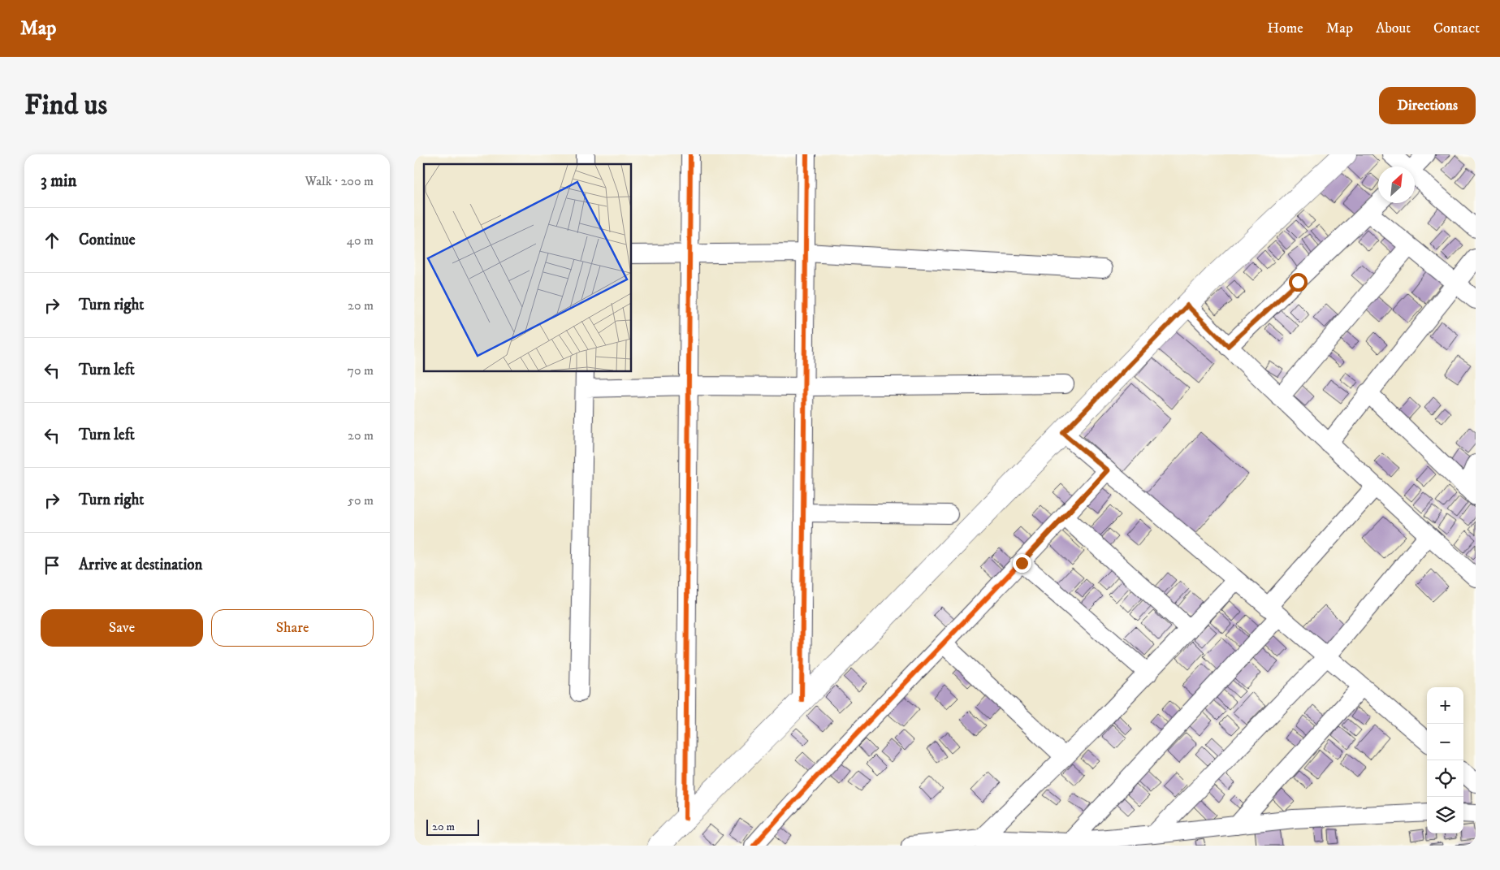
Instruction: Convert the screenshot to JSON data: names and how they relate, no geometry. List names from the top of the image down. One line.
{"scale_bar":"20 m","north":"top right","page":{"header":"Map","nav":["Home","Map","About","Contact"],"buttons":["Directions",["Save","Share"]],"title":"Find us","heading":["3 min","Walk · 200 m"],"list":[["Continue","40 m"],["Turn right","20 m"],["Turn left","70 m"],["Turn left","20 m"],["Turn right","50 m"],"Arrive at destination"],"map_buttons":["+","−"],"scale":"20 m"}}
